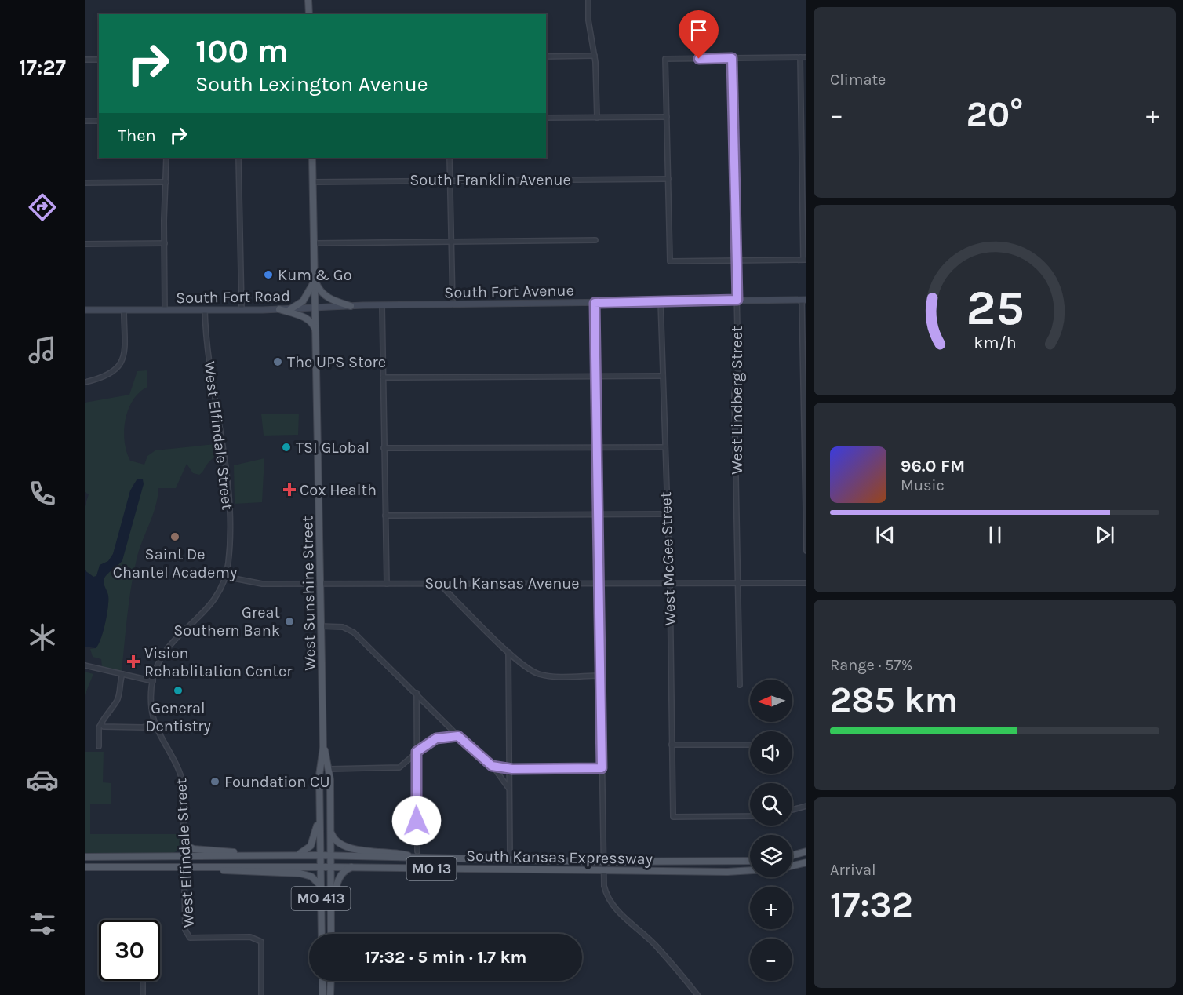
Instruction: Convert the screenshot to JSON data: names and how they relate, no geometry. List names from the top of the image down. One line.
{"streets":{"main road":["West Sunshine Street","South Kansas Expressway","MO 13","MO 413"],"street":["South Franklin Avenue","South Fort Avenue","South Fort Road","West Lindberg Street","West Elfindale Street","West McGee Street","South Kansas Avenue"]},"crossings":[["South Franklin Avenue","West Sunshine Street"],["South Fort Avenue","South Fort Road"],["South Fort Avenue","West Lindberg Street"],["South Fort Avenue","West McGee Street"],["South Fort Road","West Elfindale Street"],["South Fort Road","West Sunshine Street"],["West Lindberg Street","South Kansas Avenue"],["West Elfindale Street","South Kansas Avenue"],["West Elfindale Street","South Kansas Expressway"],["West McGee Street","South Kansas Avenue"],["South Kansas Avenue","West Sunshine Street"],["West Sunshine Street","South Kansas Expressway"]],"places":{"other":["Kum & Go","The UPS Store","TSI GLobal","Saint De Chantel Academy","Great Southern Bank","General Dentistry","Foundation CU"],"health":["Cox Health","Vision Rehablitation Center"]},"north":"left","page":{"tabs":"17:27","tile":["Climate",["Range · 57%","285 km"],["Arrival","17:32"]],"turn":["100 m","South Lexington Avenue"],"heat":["−","20°","+"],"then":"Then","song":["96.0 FM","Music"],"map_buttons":["+","−"],"limit":"30","trip":"17:32 · 5 min · 1.7 km","gauge":["25","km/h"]}}
